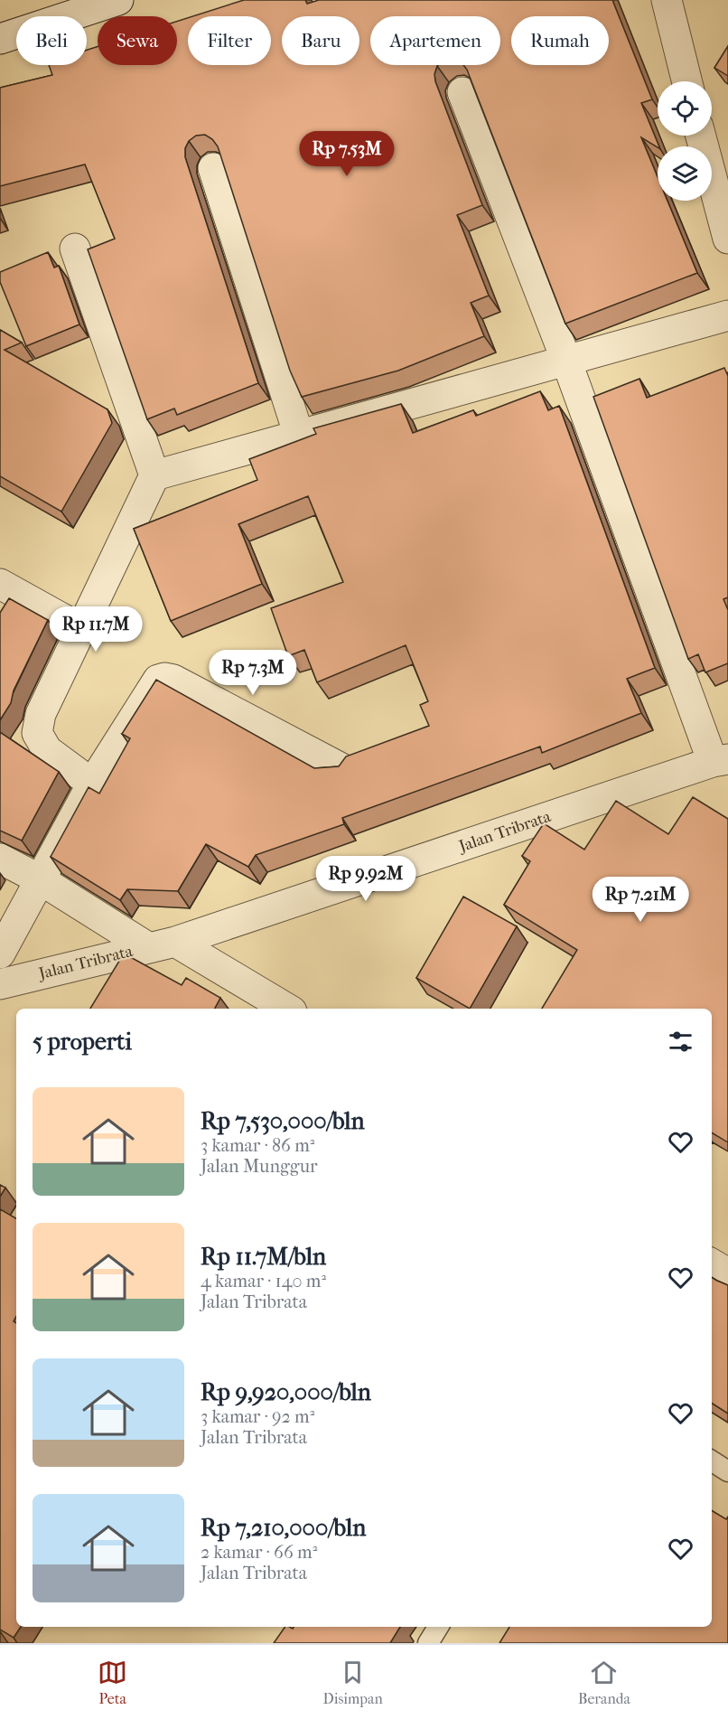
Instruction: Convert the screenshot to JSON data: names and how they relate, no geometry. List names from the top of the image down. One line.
{"streets":{"street":["Jalan Tribrata"]},"page":{"chip":["Beli","Sewa","Filter","Baru","Apartemen","Rumah"],"price":["Rp 7.53M","Rp 11.7M","Rp 7.3M","Rp 9.92M","Rp 7.21M"],"heading":"5 properti","list":[{"name":"Rp 7,530,000/bln","note":"3 kamar · 86 m² · Jalan Munggur"},{"name":"Rp 11.7M/bln","note":"4 kamar · 140 m² · Jalan Tribrata"},{"name":"Rp 9,920,000/bln","note":"3 kamar · 92 m² · Jalan Tribrata"},{"name":"Rp 7,210,000/bln","note":"2 kamar · 66 m² · Jalan Tribrata"}],"tabs":["Peta","Disimpan","Beranda"]}}
